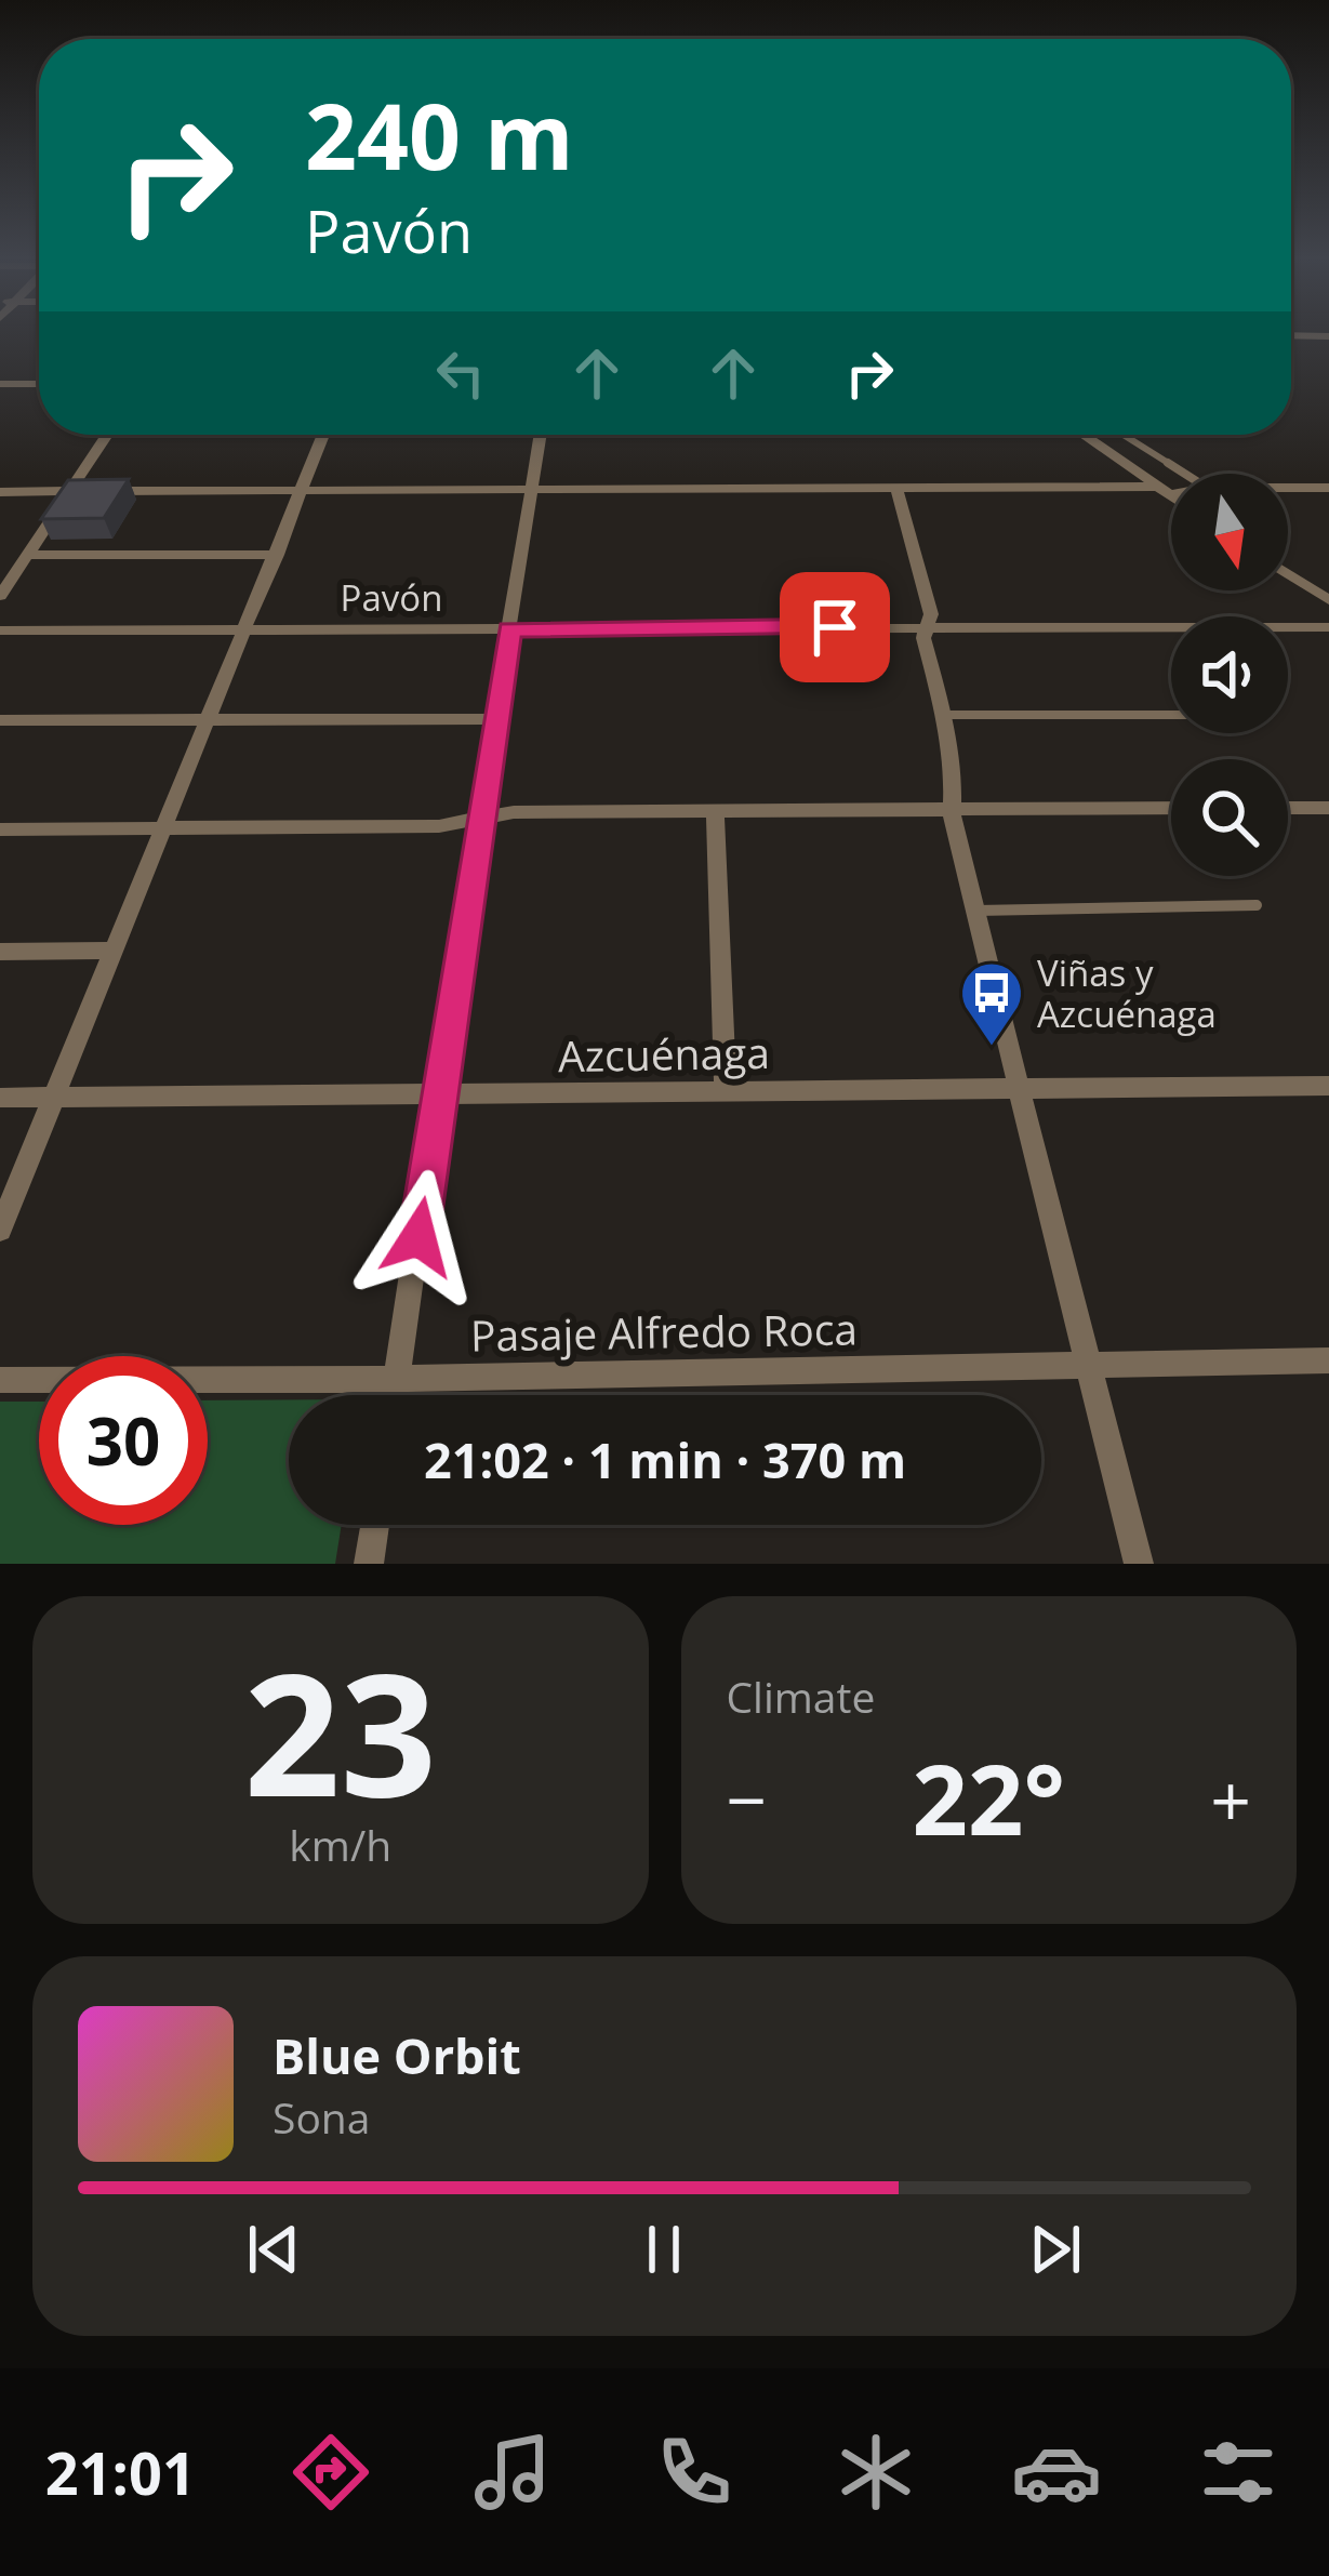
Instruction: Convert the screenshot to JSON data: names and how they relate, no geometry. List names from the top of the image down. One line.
{"streets":{"street":["Pavón","Azcuénaga","Pasaje Alfredo Roca"]},"places":{"bus stop":["Viñas y Azcuénaga"]},"north":"bottom","page":{"turn":["240 m","Pavón"],"limit":"30","trip":"21:02 · 1 min · 370 m","tile":[["23","km/h"],"Climate"],"heat":["−","22°","+"],"song":["Blue Orbit","Sona"],"tabs":"21:01"}}
